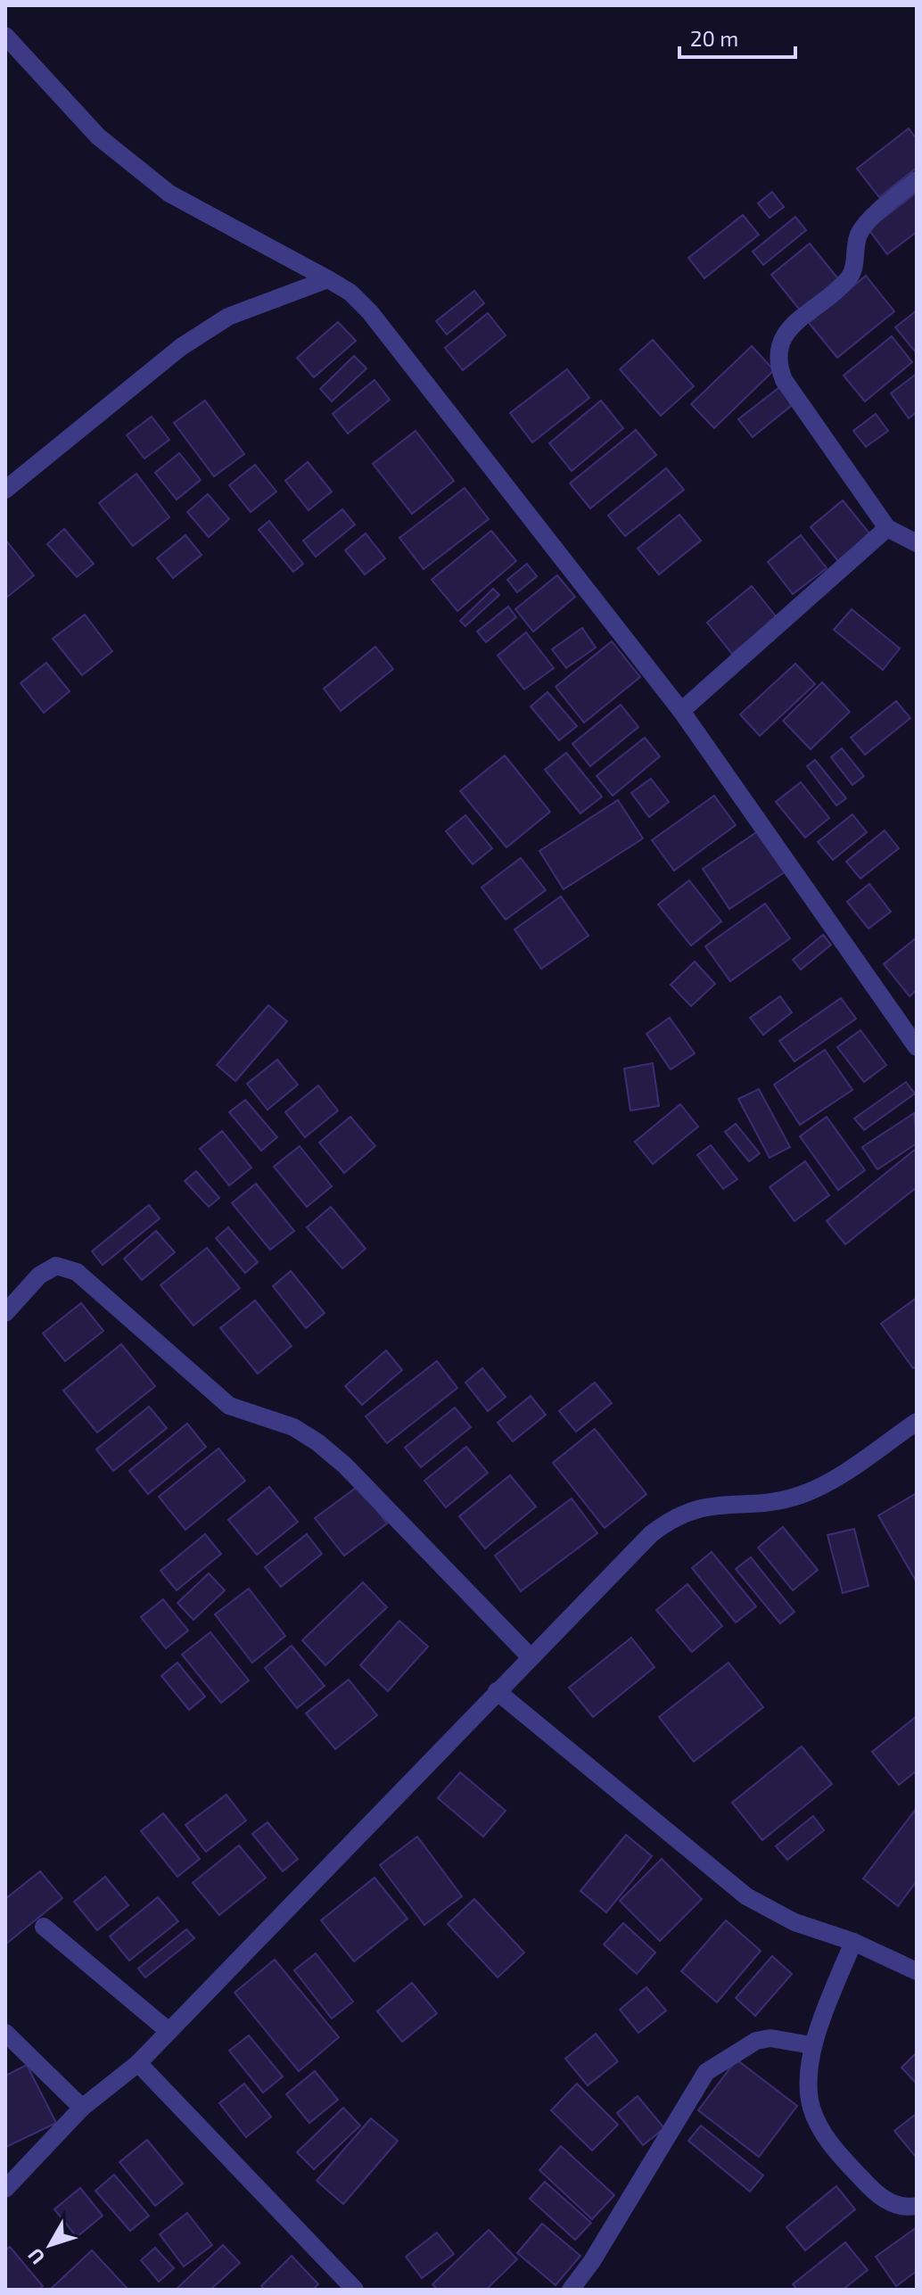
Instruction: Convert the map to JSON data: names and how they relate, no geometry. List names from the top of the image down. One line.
{"scale_bar":"20 m","north":"bottom left"}
